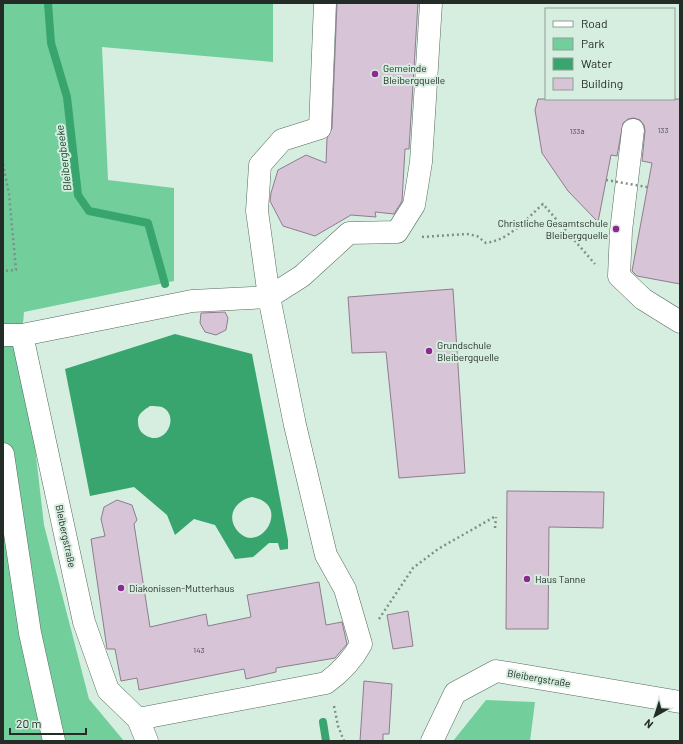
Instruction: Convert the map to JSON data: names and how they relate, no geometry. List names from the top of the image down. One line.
{"streets":{"street":["Bleibergstraße"]},"water":["Bleibergbeeke"],"places":["Gemeinde Bleibergquelle","Christliche Gesamtschule Bleibergquelle","Grundschule Bleibergquelle","Haus Tanne","Diakonissen-Mutterhaus"],"house_numbers":["133","133a","143"],"legend":["Road","Park","Water","Building"],"scale_bar":"20 m","north":"bottom left"}
